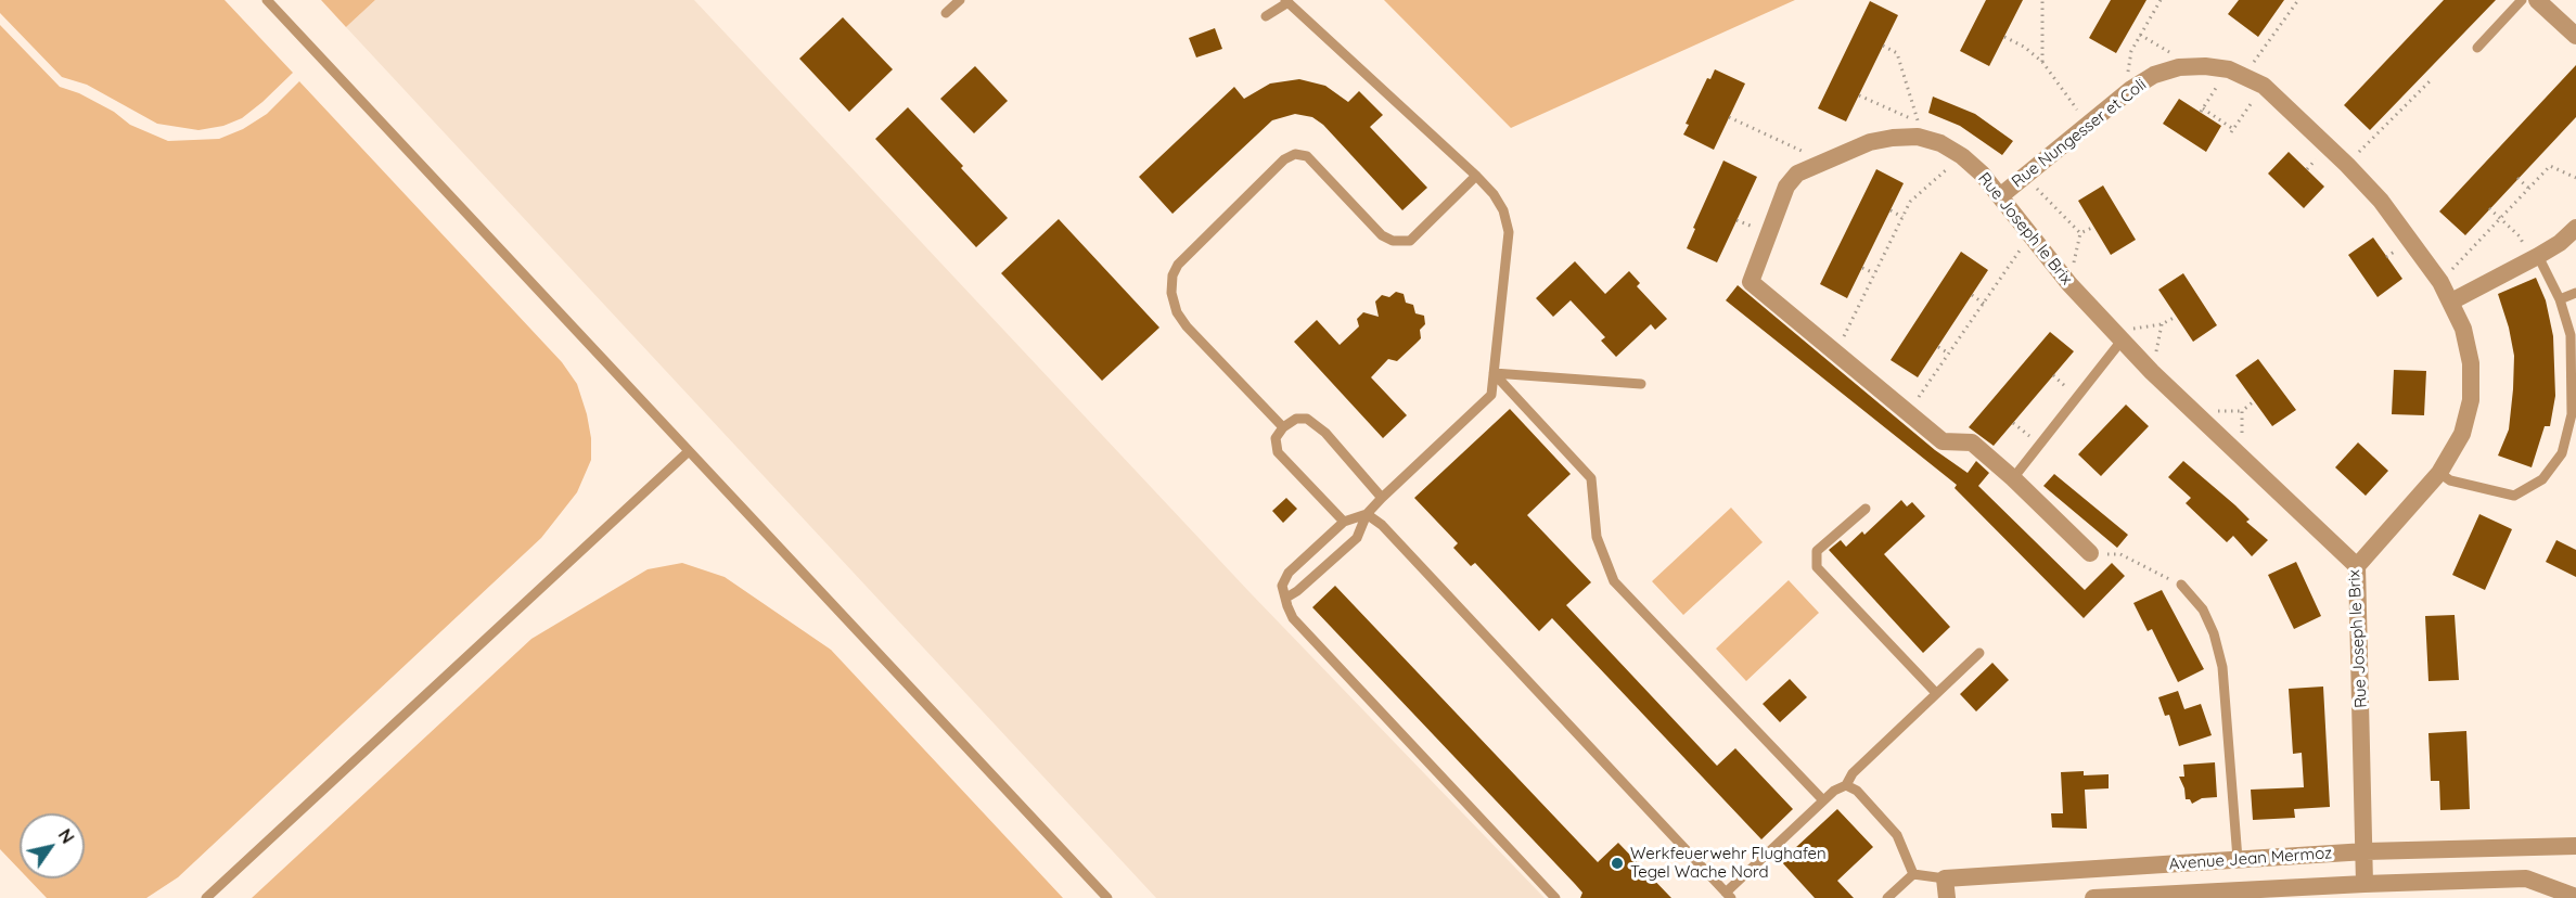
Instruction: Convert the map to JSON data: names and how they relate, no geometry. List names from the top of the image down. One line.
{"streets":{"street":["Rue Nungesser et Coli","Rue Joseph le Brix","Avenue Jean Mermoz"]},"crossings":[["Rue Nungesser et Coli","Rue Joseph le Brix"],["Rue Joseph le Brix","Avenue Jean Mermoz"]],"places":["Werkfeuerwehr Flughafen Tegel Wache Nord"],"north":"top right"}
